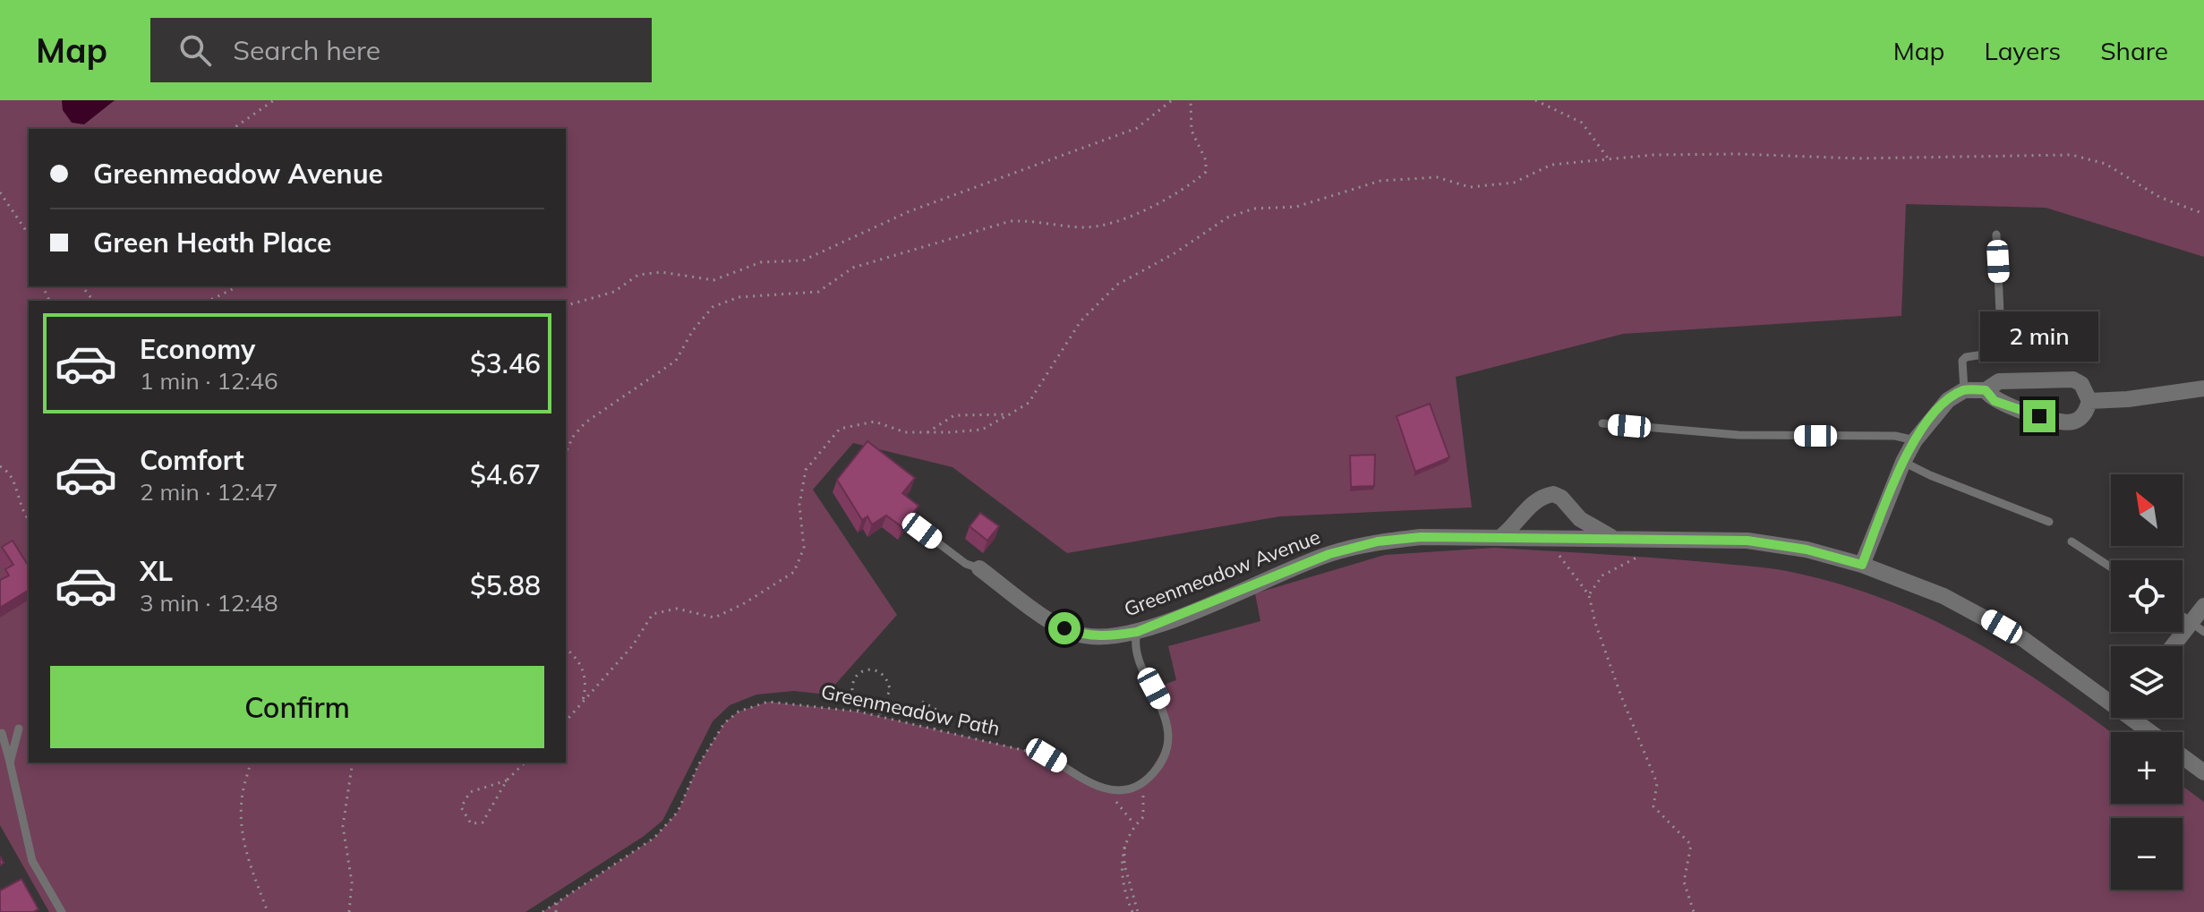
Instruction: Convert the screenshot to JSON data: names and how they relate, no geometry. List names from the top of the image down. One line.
{"streets":{"street":["Greenmeadow Avenue"],"path":["Greenmeadow Path"]},"north":"top left","page":{"header":"Map","search":"Search here","nav":["Map","Layers","Share"],"banner":["Greenmeadow Avenue","Green Heath Place"],"bubble":"2 min","list":[{"name":"Economy","note":"1 min · 12:46","value":"$3.46"},{"name":"Comfort","note":"2 min · 12:47","value":"$4.67"},{"name":"XL","note":"3 min · 12:48","value":"$5.88"}],"map_buttons":["+","−"],"buttons":"Confirm"}}
